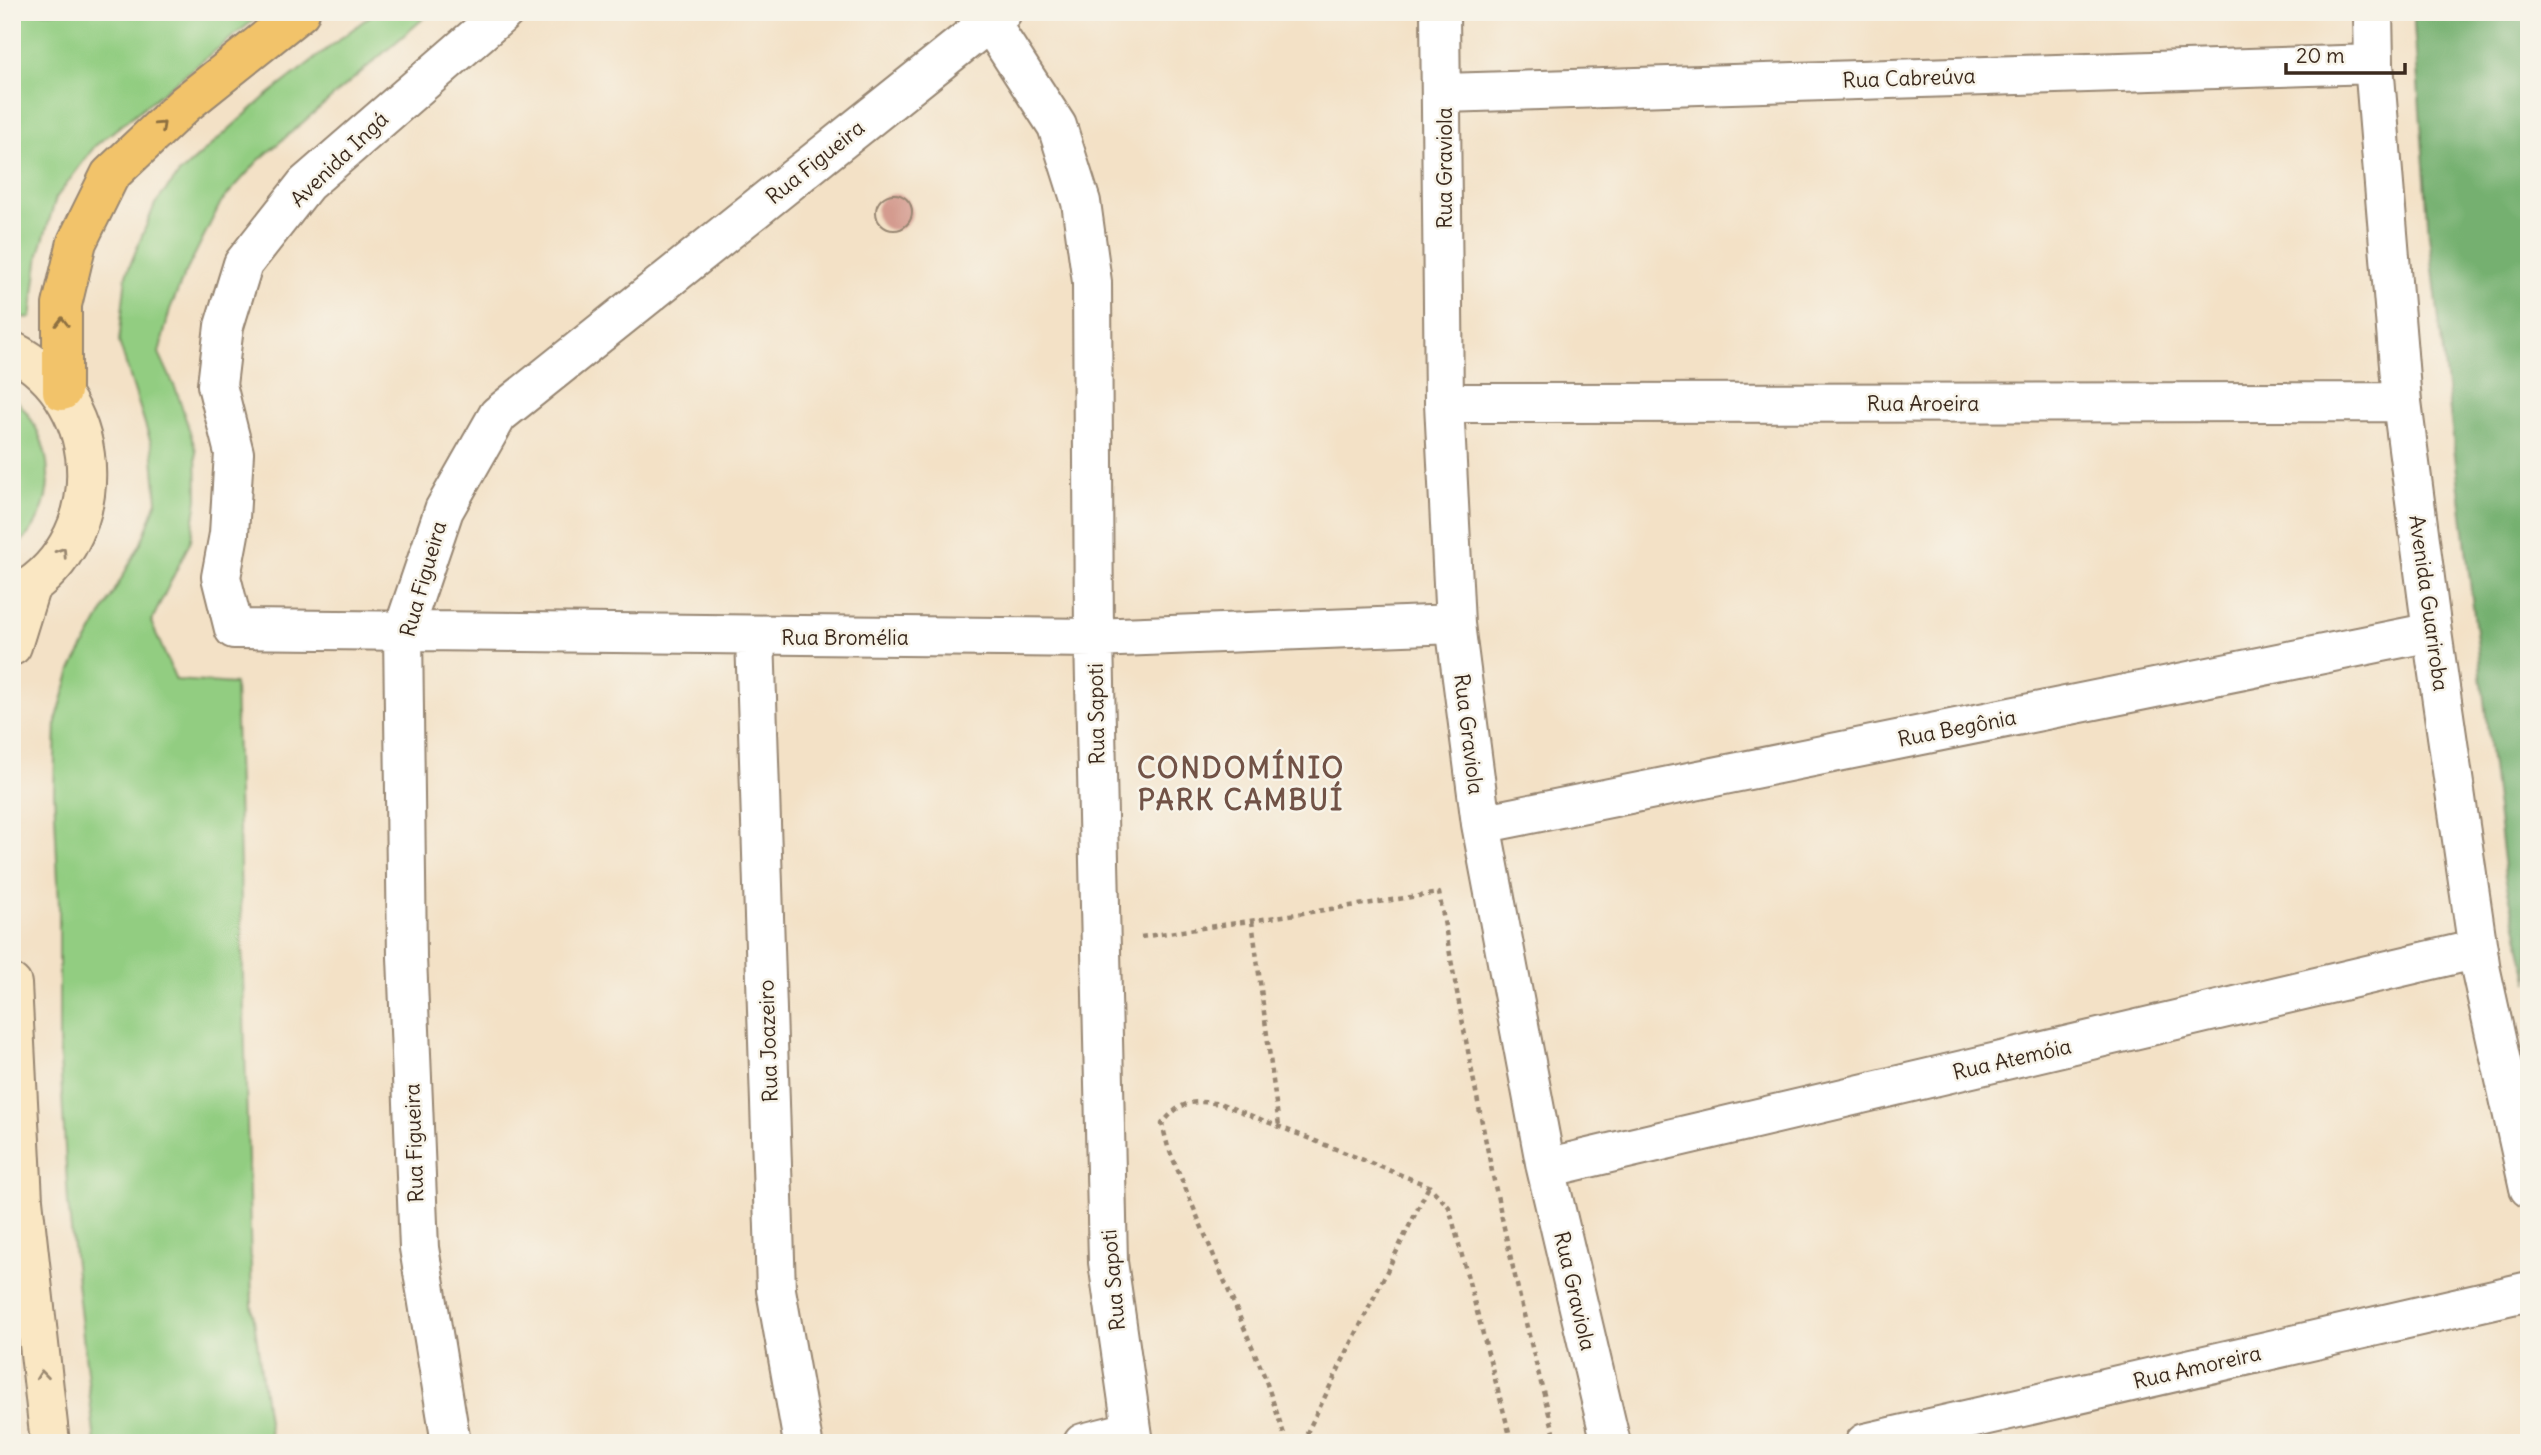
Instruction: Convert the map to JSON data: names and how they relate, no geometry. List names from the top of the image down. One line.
{"streets":{"street":["Rua Cabreúva","Avenida Ingá","Rua Figueira","Rua Graviola","Rua Aroeira","Avenida Guariroba","Rua Bromélia","Rua Sapoti","Rua Begônia","Rua Joazeiro","Rua Atemóia","Rua Amoreira"]},"crossings":[["Rua Cabreúva","Rua Graviola"],["Rua Cabreúva","Avenida Guariroba"],["Avenida Ingá","Rua Bromélia"],["Rua Figueira","Rua Bromélia"],["Rua Figueira","Rua Sapoti"],["Rua Graviola","Rua Aroeira"],["Rua Graviola","Rua Bromélia"],["Rua Graviola","Rua Begônia"],["Rua Graviola","Rua Atemóia"],["Rua Aroeira","Avenida Guariroba"],["Avenida Guariroba","Rua Begônia"],["Avenida Guariroba","Rua Atemóia"],["Rua Bromélia","Rua Sapoti"],["Rua Bromélia","Rua Joazeiro"]],"districts":["CONDOMÍNIO PARK CAMBUÍ"],"scale_bar":"20 m"}
